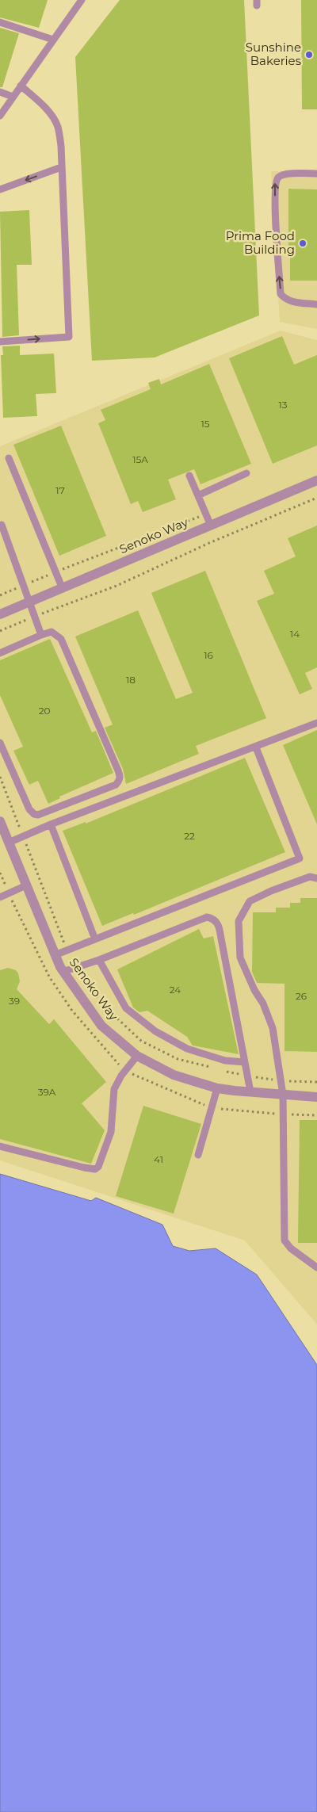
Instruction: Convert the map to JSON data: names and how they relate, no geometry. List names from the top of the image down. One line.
{"streets":{"street":["Senoko Way"]},"places":["Sunshine Bakeries","Prima Food Building"],"house_numbers":["13","15","15A","17","14","16","18","20","22","24","26","39","39A","41"]}
